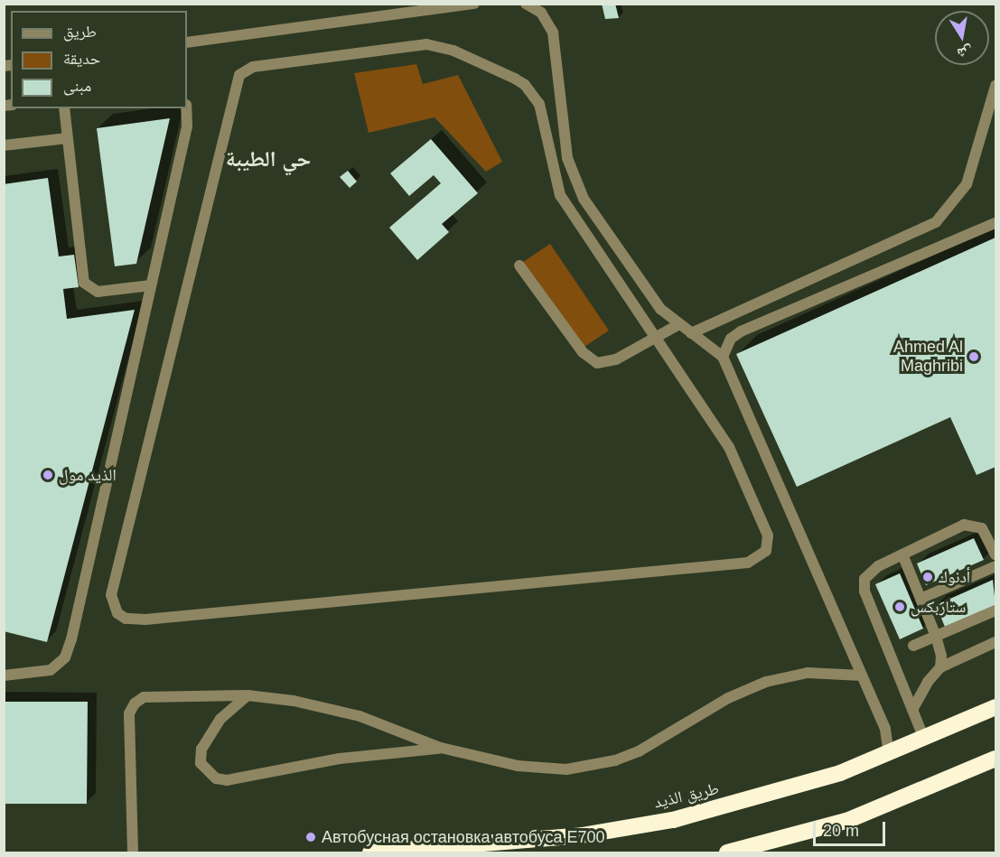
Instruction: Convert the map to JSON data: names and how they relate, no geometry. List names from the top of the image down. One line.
{"streets":{"highway":["طريق الذيد"]},"districts":["حي الطيبة"],"places":["Ahmed Al Maghribi","الذيد مول","أدنوك","ستاربكس","Автобусная остановка автобуса Е700"],"legend":["طريق","حديقة","مبنى"],"scale_bar":"20 m","north":"bottom"}
